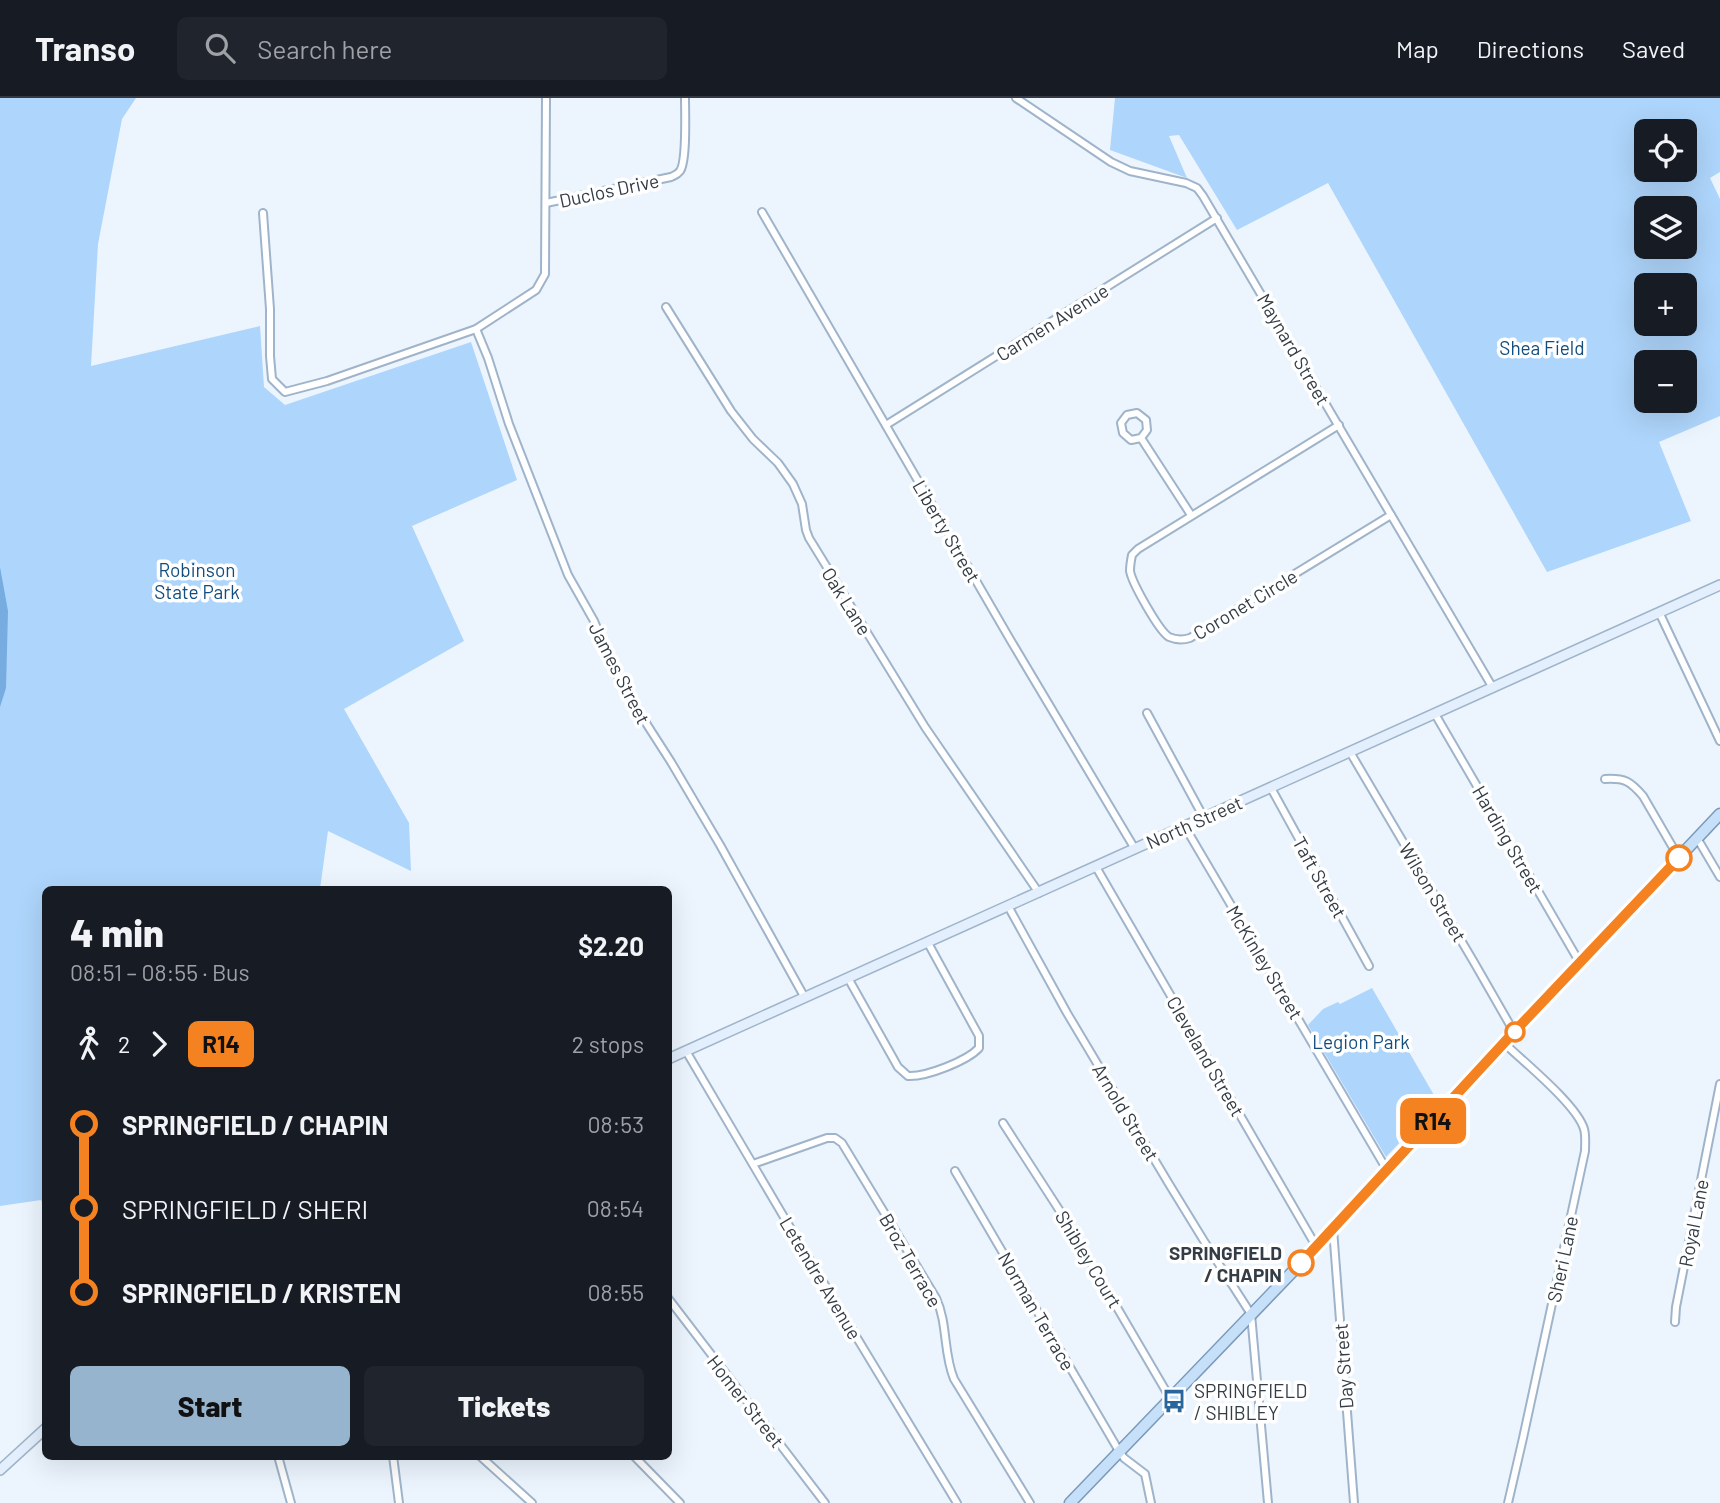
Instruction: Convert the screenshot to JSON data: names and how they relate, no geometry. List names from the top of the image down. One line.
{"streets":{"main road":["North Street"],"street":["Duclos Drive","Carmen Avenue","Maynard Street","Liberty Street","Oak Lane","Coronet Circle","James Street","Harding Street","Taft Street","Wilson Street","McKinley Street","Cleveland Street","Arnold Street","Royal Lane","Shibley Court","Sheri Lane","Broz Terrace","Letendre Avenue","Norman Terrace","Day Street","Homer Street"]},"crossings":[["Carmen Avenue","Maynard Street"],["Carmen Avenue","Liberty Street"],["Maynard Street","Coronet Circle"],["Maynard Street","North Street"],["Liberty Street","North Street"],["Oak Lane","North Street"],["James Street","North Street"],["North Street","Harding Street"],["North Street","Taft Street"],["North Street","Wilson Street"],["North Street","McKinley Street"],["North Street","Cleveland Street"],["North Street","Arnold Street"],["North Street","Letendre Avenue"],["Broz Terrace","Letendre Avenue"]],"parks":["Shea Field","Robinson State Park","Legion Park"],"places":{"other":["SPRINGFIELD / CHAPIN"],"bus stop":["SPRINGFIELD / SHIBLEY"]},"lines":["bus line R14"],"page":{"header":"Transo","search":"Search here","nav":["Map","Directions","Saved"],"on_map":"R14","map_buttons":["+","−"],"heading":["4 min","08:51 – 08:55 · Bus","$2.20"],"legs":["2","R14","2 stops"],"list":[{"name":"SPRINGFIELD / CHAPIN","value":"08:53"},{"name":"SPRINGFIELD / SHERI","value":"08:54"},{"name":"SPRINGFIELD / KRISTEN","value":"08:55"}],"buttons":["Start","Tickets"]}}
